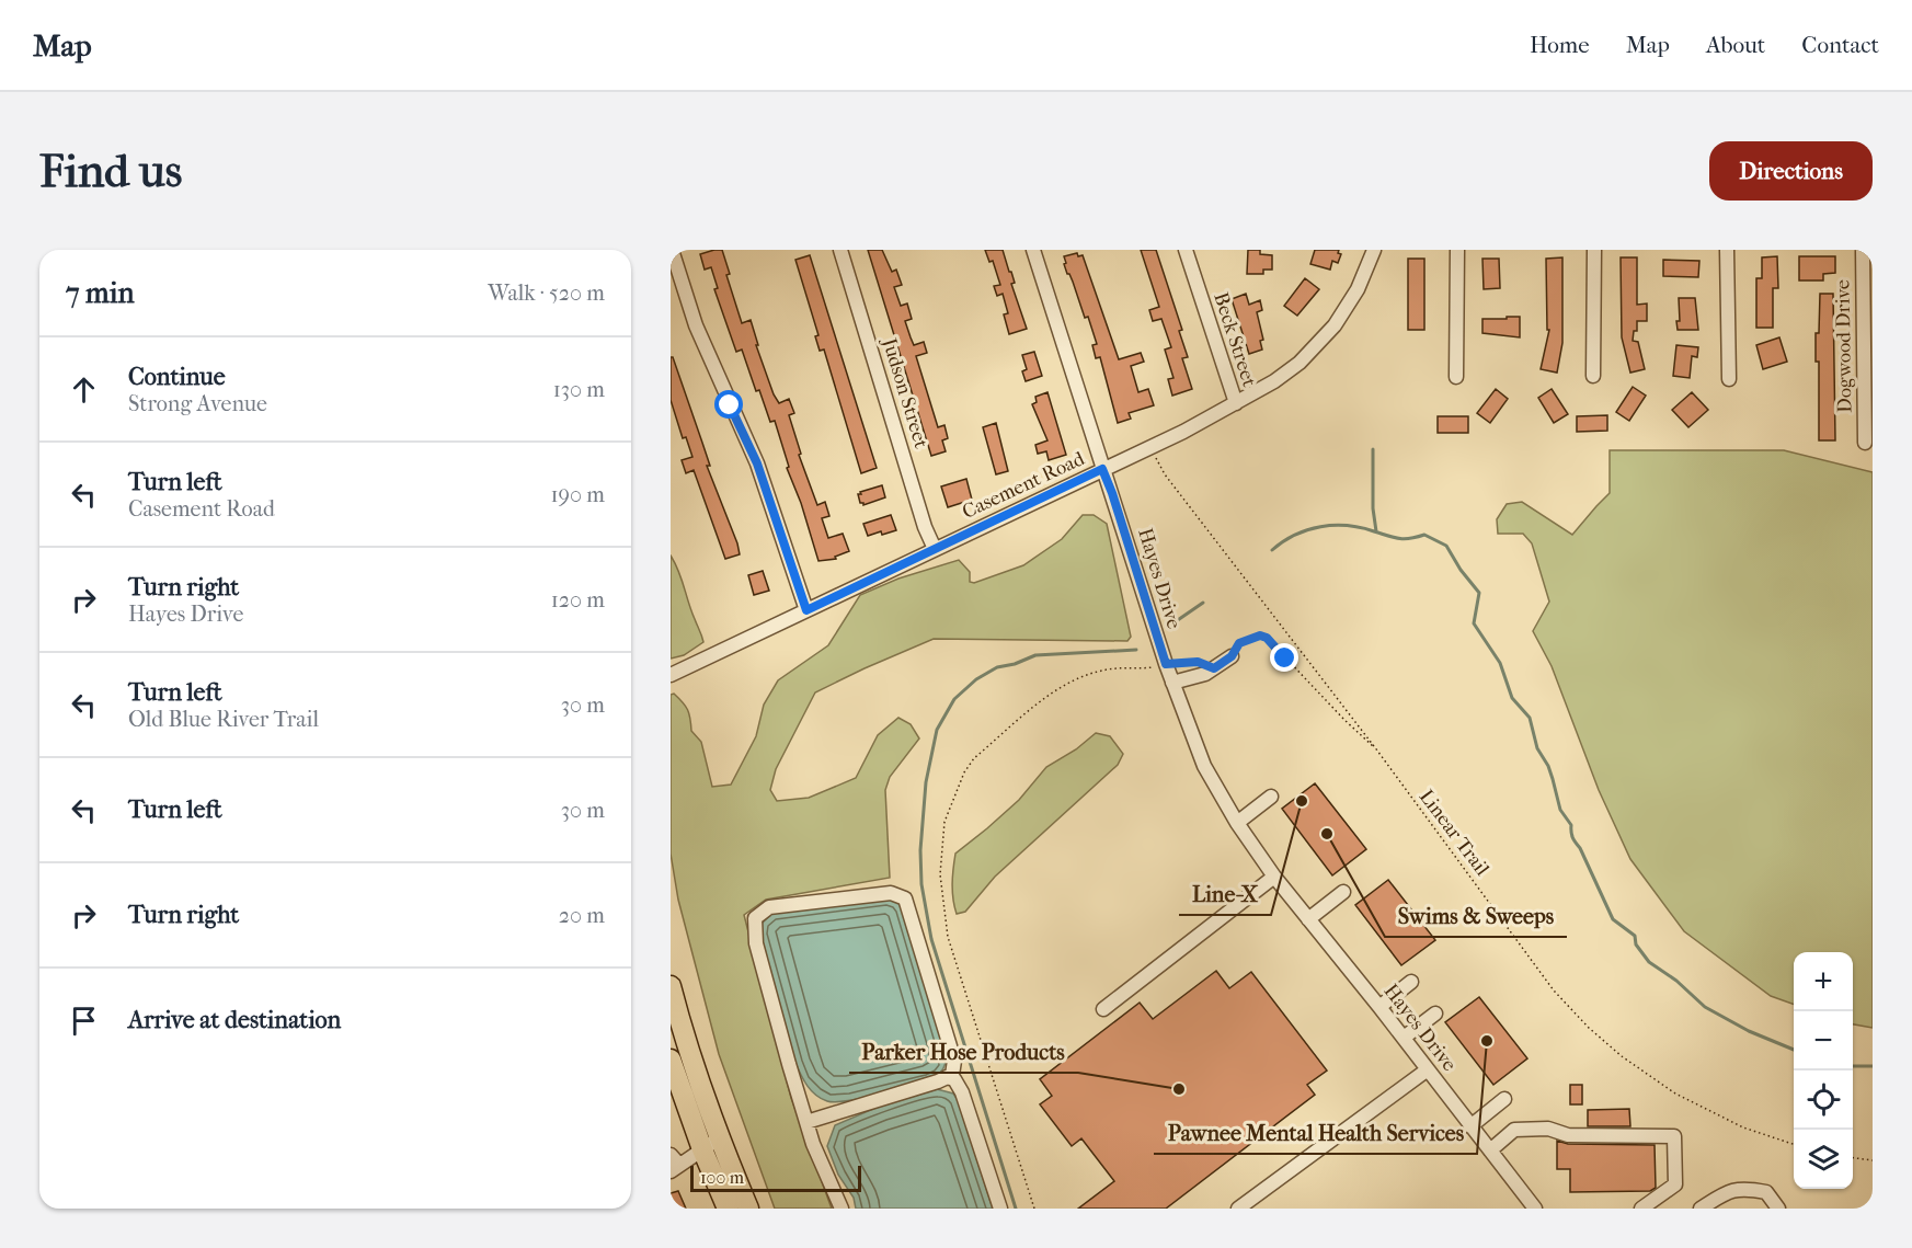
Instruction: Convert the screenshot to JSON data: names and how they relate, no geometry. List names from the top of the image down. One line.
{"streets":{"street":["Beck Street","Dogwood Drive","Judson Street","Casement Road","Hayes Drive"],"path":["Linear Trail"]},"crossings":[["Beck Street","Casement Road"],["Judson Street","Casement Road"],["Casement Road","Hayes Drive"]],"places":["Line-X","Swims & Sweeps","Pawnee Mental Health Services","Parker Hose Products"],"scale_bar":"100 m","page":{"header":"Map","nav":["Home","Map","About","Contact"],"buttons":"Directions","title":"Find us","heading":["7 min","Walk · 520 m"],"list":[["Continue","Strong Avenue","130 m"],["Turn left","Casement Road","190 m"],["Turn right","Hayes Drive","120 m"],["Turn left","Old Blue River Trail","30 m"],["Turn left","30 m"],["Turn right","20 m"],"Arrive at destination"],"map_buttons":["+","−"],"scale":"100 m"}}
